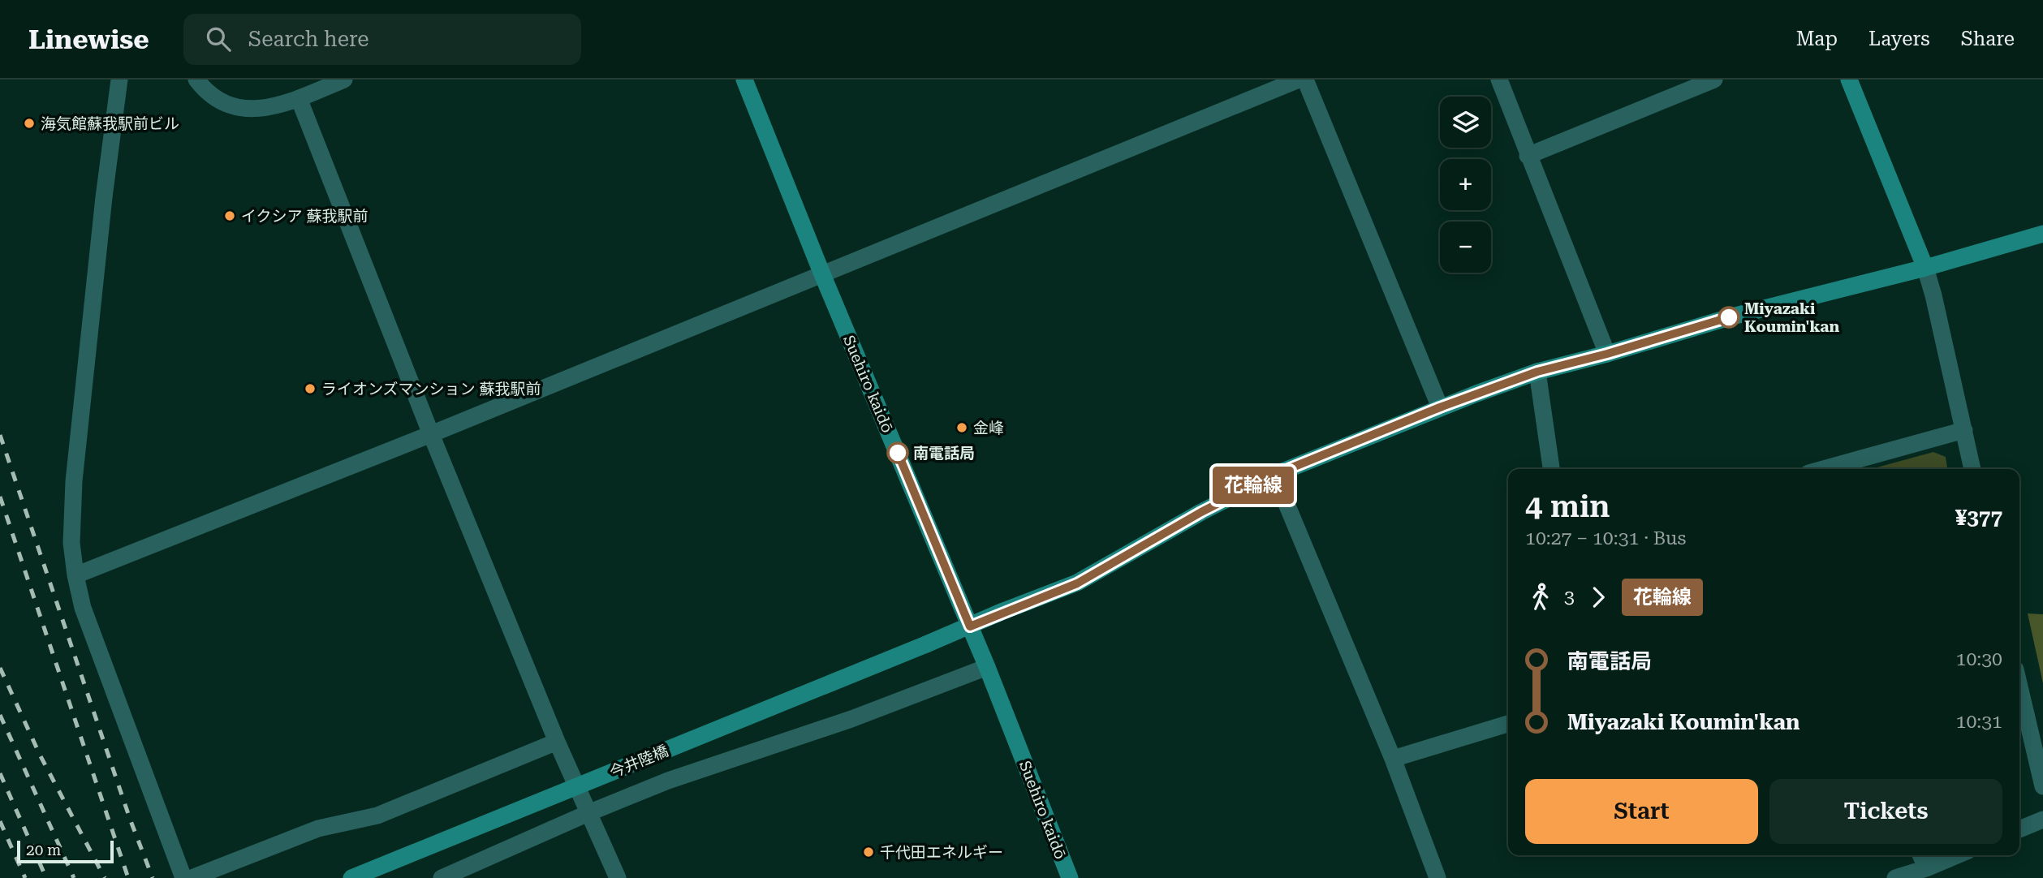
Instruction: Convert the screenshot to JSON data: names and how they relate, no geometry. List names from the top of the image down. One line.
{"streets":{"street":["Suehiro kaidō","今井陸橋"]},"crossings":[["Suehiro kaidō","今井陸橋"]],"places":["海気館蘇我駅前ビル","イクシア 蘇我駅前","Miyazaki Koumin'kan","ライオンズマンション 蘇我駅前","金峰","南電話局","千代田エネルギー"],"lines":["bus line 花輪線"],"scale_bar":"20 m","page":{"header":"Linewise","search":"Search here","nav":["Map","Layers","Share"],"on_map":"花輪線","map_buttons":["+","−"],"heading":["4 min","10:27 – 10:31 · Bus","¥377"],"legs":["3","花輪線"],"list":[{"name":"南電話局","value":"10:30"},{"name":"Miyazaki Koumin'kan","value":"10:31"}],"buttons":["Start","Tickets"],"scale":"20 m"}}
